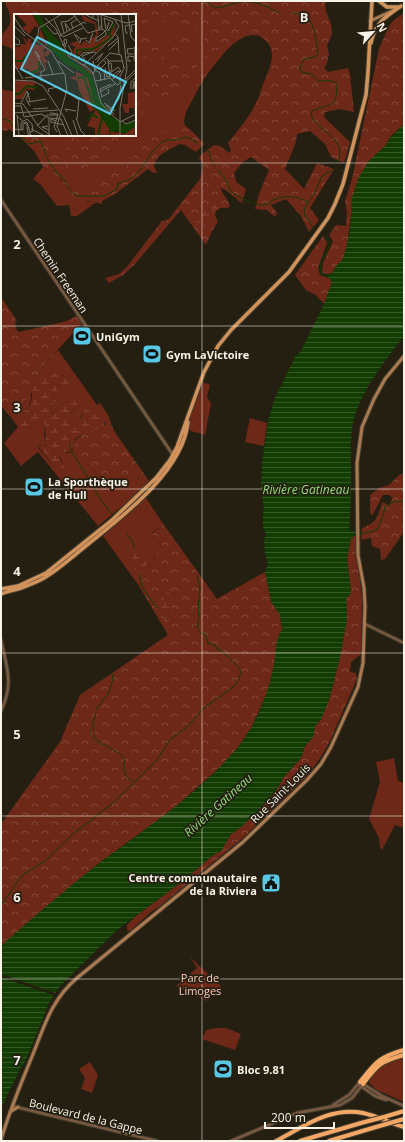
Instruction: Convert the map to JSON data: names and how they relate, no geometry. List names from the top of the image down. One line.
{"streets":{"main road":["Rue Saint-Louis"],"street":["Chemin Freeman","Boulevard de la Gappe"]},"crossings":[["Rue Saint-Louis","Boulevard de la Gappe"]],"water":["Rivière Gatineau"],"parks":["Parc de Limoges"],"places":{"sports":["UniGym","Gym LaVictoire","La Sporthèque de Hull","Bloc 9.81"],"public building":["Centre communautaire de la Riviera"]},"scale_bar":"200 m","north":"top right","grid":{"columns":["B"],"rows":["2","3","4","5","6","7"]}}
